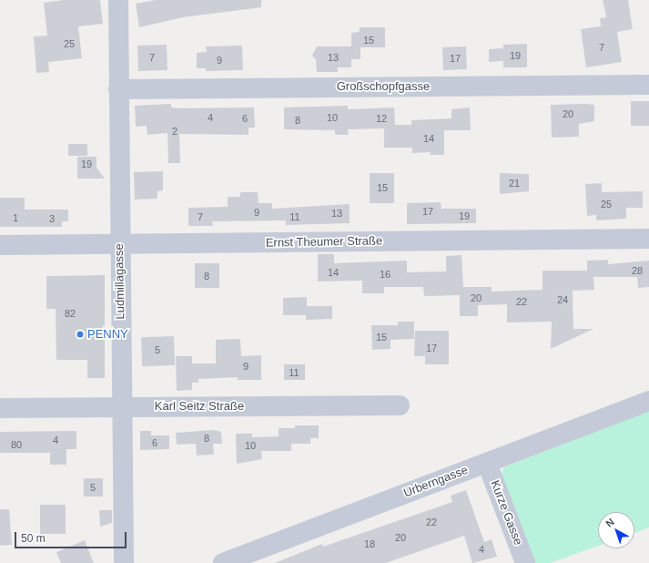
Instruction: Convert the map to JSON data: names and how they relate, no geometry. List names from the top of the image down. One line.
{"streets":{"street":["Großschopfgasse","Ernst Theumer Straße","Ludmillagasse","Karl Seitz Straße","Urberngasse","Kurze Gasse"]},"crossings":[["Großschopfgasse","Ludmillagasse"],["Ernst Theumer Straße","Ludmillagasse"],["Ludmillagasse","Karl Seitz Straße"],["Urberngasse","Kurze Gasse"]],"places":["PENNY"],"house_numbers":["15","25","7","19","7","13","17","9","20","4","10","6","12","8","2","14","19","21","15","25","17","9","13","19","7","11","1","3","28","14","16","8","20","24","22","82","15","17","5","9","11","8","4","6","80","10","5","22","20","18","4"],"scale_bar":"50 m","north":"top left"}
